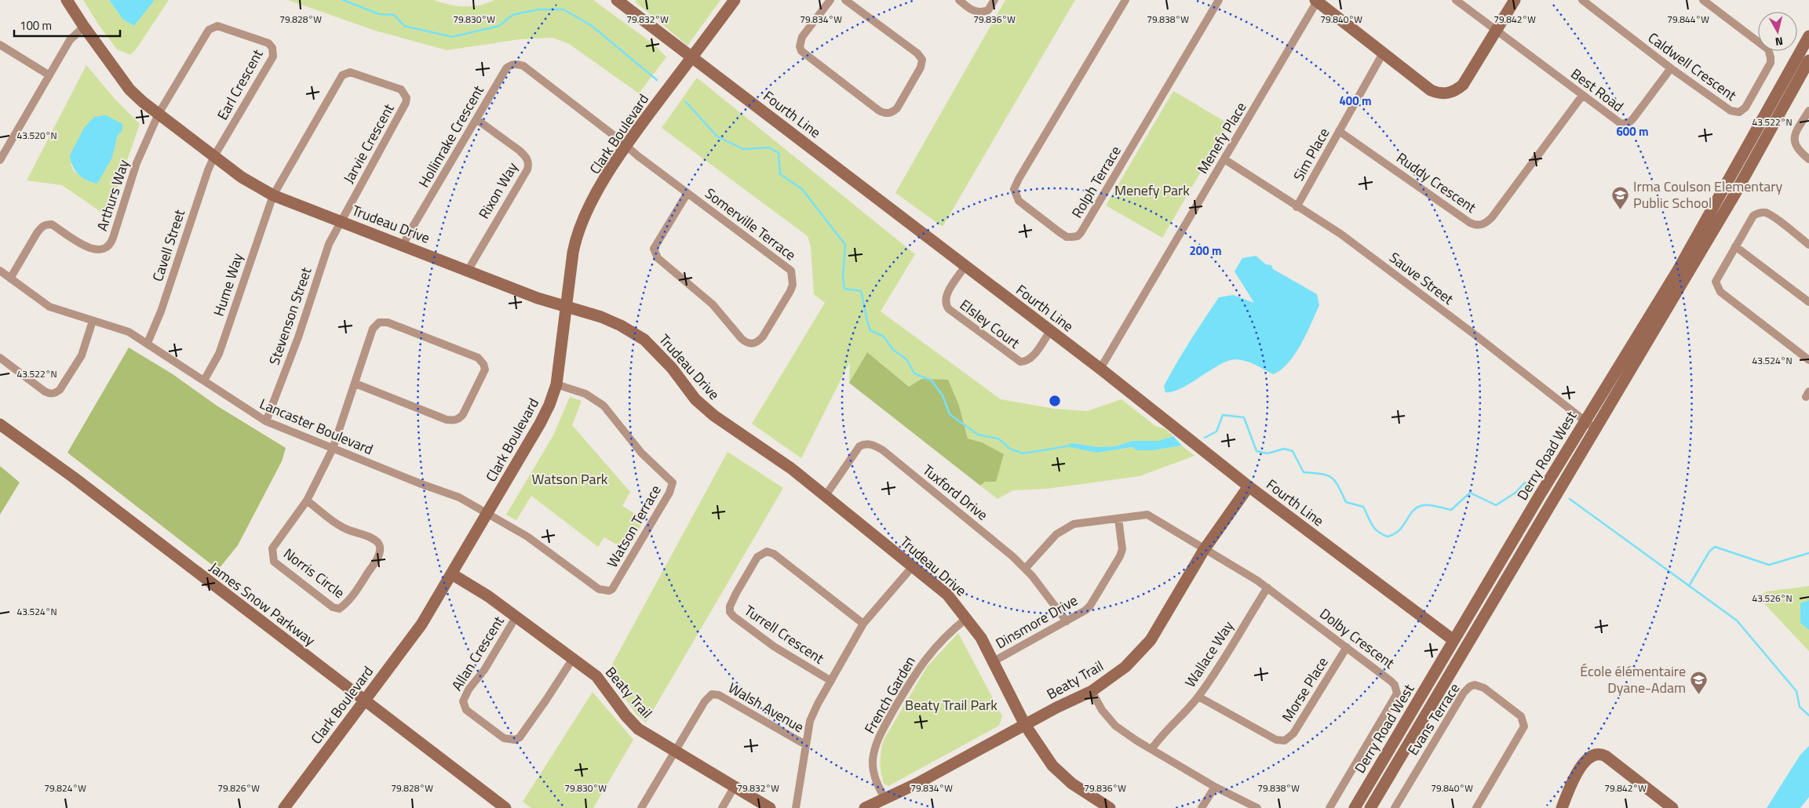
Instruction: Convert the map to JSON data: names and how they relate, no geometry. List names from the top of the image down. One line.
{"streets":{"street":["Caldwell Crescent","Earl Crescent","Best Road","Fourth Line","Clark Boulevard","Hollinrake Crescent","Menefy Place","Jarvie Crescent","Sim Place","Rolph Terrace","Ruddy Crescent","Rixon Way","Arthurs Way","Trudeau Drive","Somerville Terrace","Cavell Street","Sauve Street","Hume Way","Stevenson Street","Elsley Court","Lancaster Boulevard","Derry Road West","Tuxford Drive","Watson Terrace","Norris Circle","James Snow Parkway","Dinsmore Drive","Turrell Crescent","Dolby Crescent","Allan Crescent","Wallace Way","Beaty Trail","Morse Place","French Garden","Walsh Avenue","Evans Terrace"]},"crossings":[["Caldwell Crescent","Best Road"],["Earl Crescent","Arthurs Way"],["Earl Crescent","Trudeau Drive"],["Earl Crescent","Cavell Street"],["Best Road","Ruddy Crescent"],["Fourth Line","Clark Boulevard"],["Fourth Line","Menefy Place"],["Fourth Line","Elsley Court"],["Fourth Line","Derry Road West"],["Fourth Line","Beaty Trail"],["Clark Boulevard","Hollinrake Crescent"],["Clark Boulevard","Trudeau Drive"],["Clark Boulevard","Somerville Terrace"],["Clark Boulevard","Lancaster Boulevard"],["Clark Boulevard","Watson Terrace"],["Clark Boulevard","James Snow Parkway"],["Clark Boulevard","Beaty Trail"],["Hollinrake Crescent","Rixon Way"],["Hollinrake Crescent","Trudeau Drive"],["Hollinrake Crescent","Somerville Terrace"],["Menefy Place","Sauve Street"],["Jarvie Crescent","Trudeau Drive"],["Jarvie Crescent","Hume Way"],["Jarvie Crescent","Stevenson Street"],["Sim Place","Ruddy Crescent"],["Sim Place","Sauve Street"],["Rixon Way","Trudeau Drive"],["Arthurs Way","Trudeau Drive"],["Arthurs Way","Lancaster Boulevard"],["Trudeau Drive","Cavell Street"],["Trudeau Drive","Hume Way"],["Trudeau Drive","Stevenson Street"],["Trudeau Drive","Tuxford Drive"],["Trudeau Drive","Dinsmore Drive"],["Trudeau Drive","Beaty Trail"],["Trudeau Drive","French Garden"],["Cavell Street","Lancaster Boulevard"],["Sauve Street","Derry Road West"],["Hume Way","Lancaster Boulevard"],["Stevenson Street","Lancaster Boulevard"],["Lancaster Boulevard","Watson Terrace"],["Lancaster Boulevard","Norris Circle"],["Tuxford Drive","Dinsmore Drive"],["Tuxford Drive","Dolby Crescent"],["Dinsmore Drive","Dolby Crescent"],["Dolby Crescent","Wallace Way"],["Dolby Crescent","Beaty Trail"],["Dolby Crescent","Morse Place"],["Allan Crescent","Beaty Trail"],["Wallace Way","Morse Place"],["Beaty Trail","French Garden"],["Beaty Trail","Walsh Avenue"]],"parks":["Menefy Park","Watson Park","Beaty Trail Park"],"places":{"school or university":["Irma Coulson Elementary Public School","École élémentaire Dyane-Adam"]},"scale_bar":"100 m","north":"bottom","coordinates":["79.828°W","79.830°W","79.832°W","79.834°W","79.836°W","79.838°W","79.840°W","79.842°W","79.844°W","43.522°N","43.520°N","43.524°N","43.526°N","79.824°W","79.826°W"],"rings":["400 m","600 m","200 m"]}
